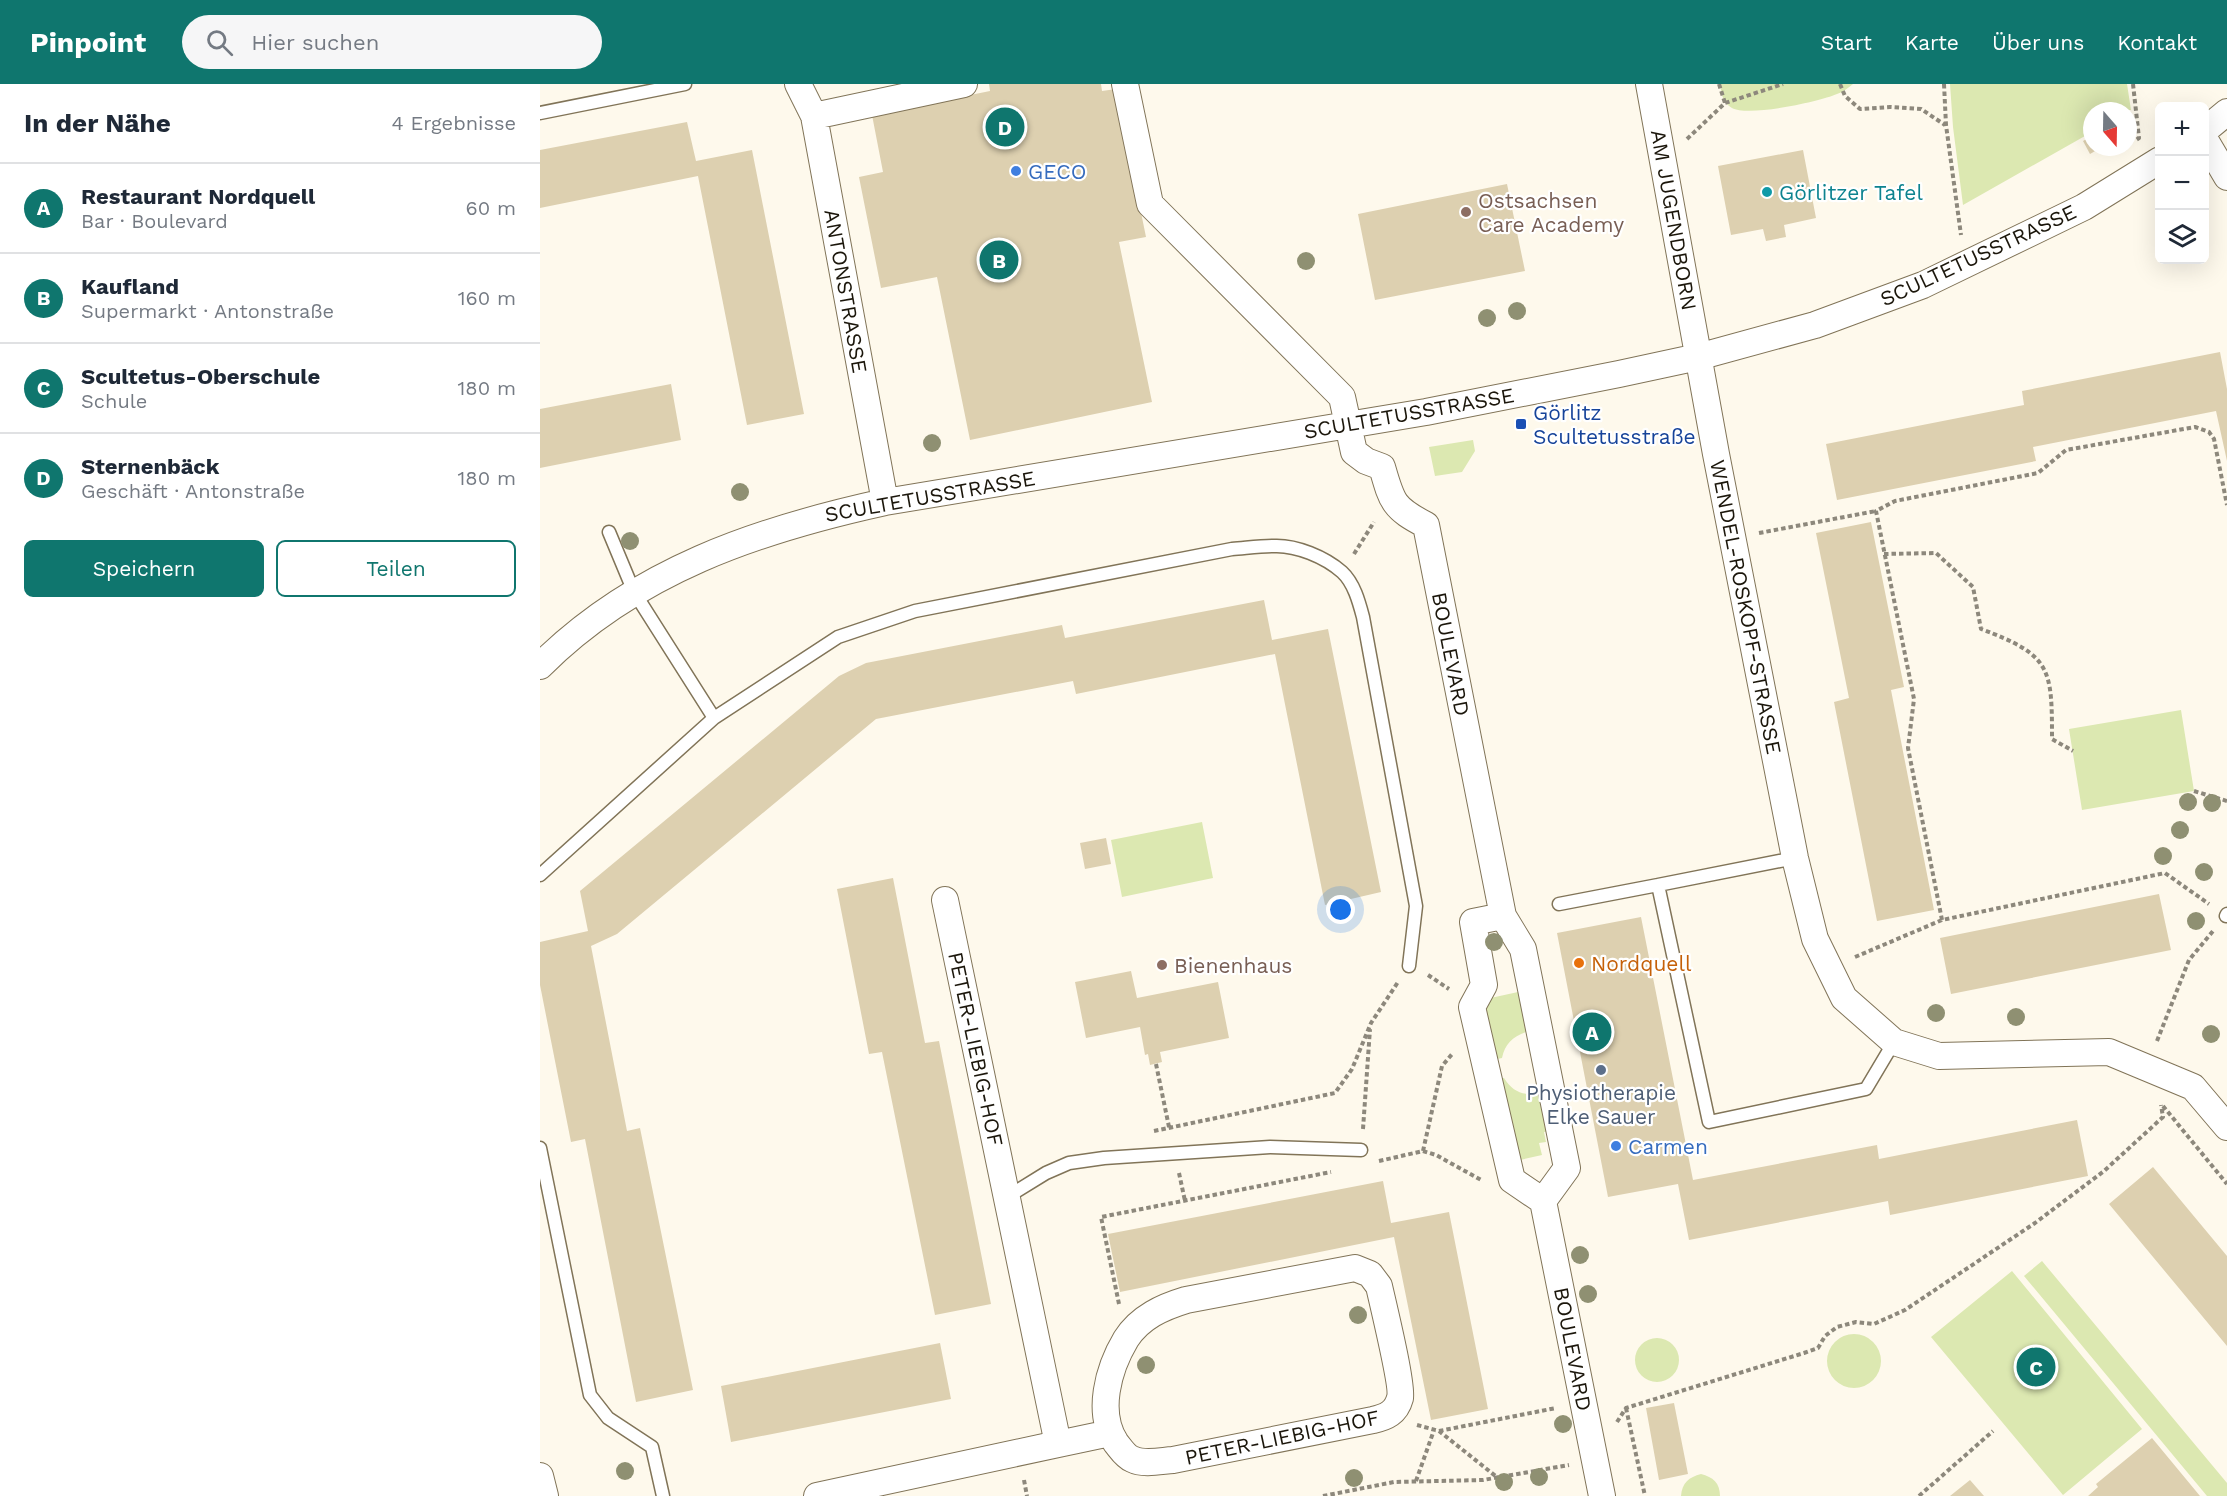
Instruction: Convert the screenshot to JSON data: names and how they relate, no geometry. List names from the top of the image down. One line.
{"streets":{"street":["AM JUGENDBORN","SCULTETUSSTRASSE","ANTONSTRASSE","WENDEL-ROSKOPF-STRASSE","BOULEVARD","PETER-LIEBIG-HOF"]},"crossings":[["AM JUGENDBORN","SCULTETUSSTRASSE"],["AM JUGENDBORN","WENDEL-ROSKOPF-STRASSE"],["SCULTETUSSTRASSE","ANTONSTRASSE"],["SCULTETUSSTRASSE","WENDEL-ROSKOPF-STRASSE"],["SCULTETUSSTRASSE","BOULEVARD"]],"places":{"other":["GECO","Görlitzer Tafel","Ostsachsen Care Academy","Nordquell","Bienenhaus","Physiotherapie Elke Sauer","Carmen"],"transit":["Görlitz Scultetusstraße"]},"north":"bottom","page":{"header":"Pinpoint","search":"Hier suchen","nav":["Start","Karte","Über uns","Kontakt"],"heading":["In der Nähe","4 Ergebnisse"],"map_buttons":["+","−"],"pins":["D","B","A","C"],"list":[{"mark":"A","name":"Restaurant Nordquell","note":"Bar · Boulevard","value":"60 m"},{"mark":"B","name":"Kaufland","note":"Supermarkt · Antonstraße","value":"160 m"},{"mark":"C","name":"Scultetus-Oberschule","note":"Schule","value":"180 m"},{"mark":"D","name":"Sternenbäck","note":"Geschäft · Antonstraße","value":"180 m"}],"buttons":["Speichern","Teilen"]}}
